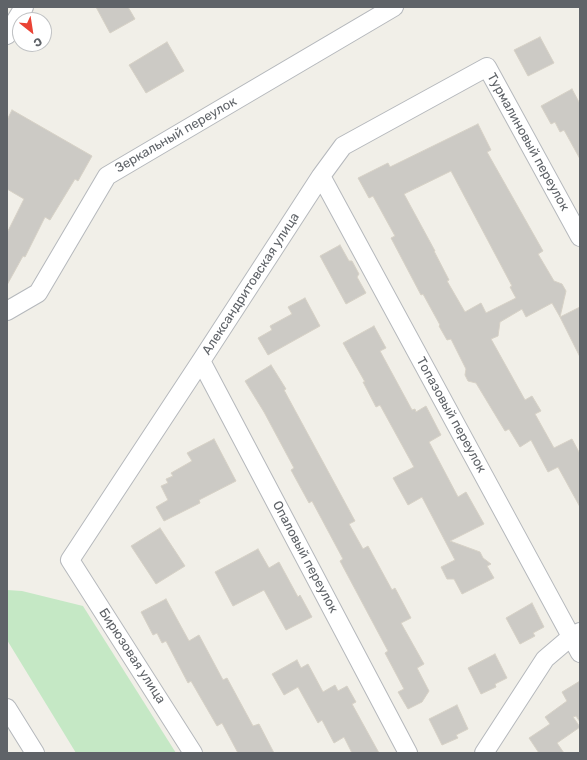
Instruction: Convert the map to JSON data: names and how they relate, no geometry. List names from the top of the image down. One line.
{"streets":{"street":["Зеркальный переулок","Турмалиновый переулок","Александритовская улица","Топазовый переулок","Опаловый переулок","Бирюзовая улица"]},"crossings":[["Турмалиновый переулок","Александритовская улица"],["Александритовская улица","Топазовый переулок"],["Александритовская улица","Опаловый переулок"],["Александритовская улица","Бирюзовая улица"]],"north":"bottom right"}
